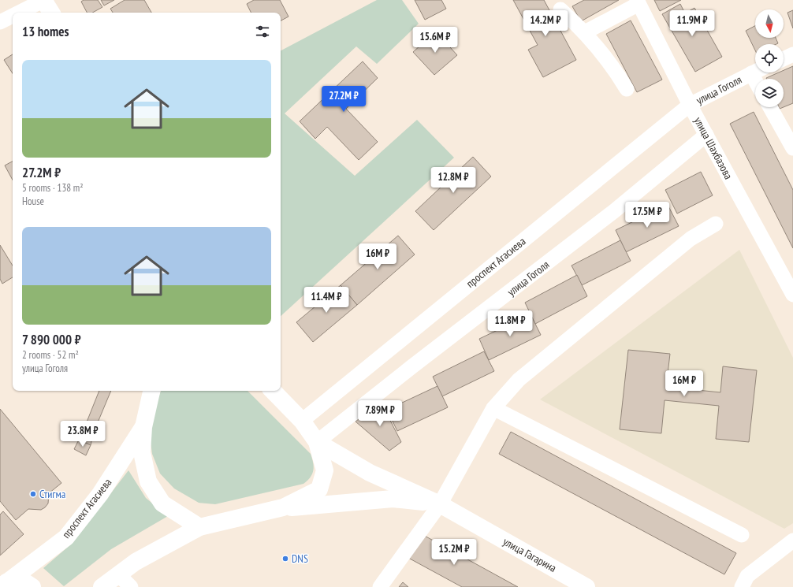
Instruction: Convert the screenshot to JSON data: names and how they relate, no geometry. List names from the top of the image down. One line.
{"streets":{"main road":["проспект Агасиева","улица Гагарина"],"street":["улица Гоголя","улица Шахбазова"]},"crossings":[["улица Гоголя","улица Шахбазова"],["улица Гоголя","проспект Агасиева"],["улица Гоголя","улица Гагарина"],["улица Шахбазова","проспект Агасиева"]],"places":["Стигма","DNS"],"north":"bottom","page":{"price":["14.2M ₽","11.9M ₽","15.6M ₽","27.2M ₽","12.8M ₽","17.5M ₽","16M ₽","11.4M ₽","11.8M ₽","16M ₽","7.89M ₽","23.8M ₽","15.2M ₽"],"heading":"13 homes","list":[{"name":"27.2M ₽","note":"5 rooms · 138 m² · House"},{"name":"7 890 000 ₽","note":"2 rooms · 52 m² · улица Гоголя"}]}}
